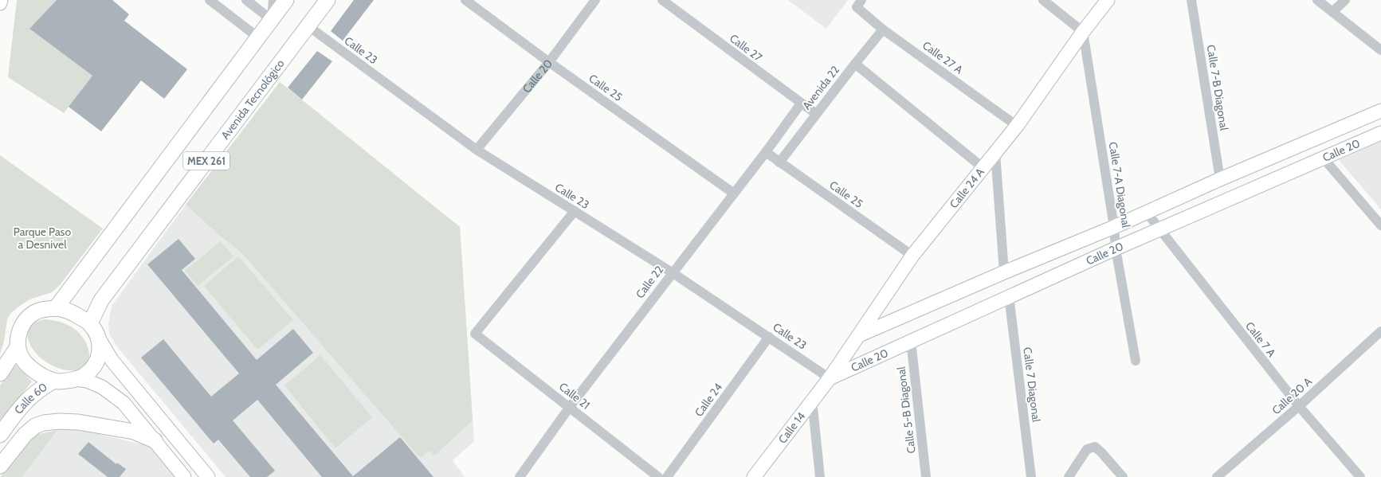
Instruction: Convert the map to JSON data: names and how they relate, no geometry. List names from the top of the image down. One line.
{"streets":{"main road":["Avenida Tecnológico","MEX 261","Calle 60"],"street":["Calle 27","Calle 23","Calle 27 A","Calle 20","Calle 25","Avenida 22","Calle 7-B Diagonal","Calle 7-A Diagonal","Calle 24 A","Calle 22","Calle 7 A","Calle 7 Diagonal","Calle 21","Calle 20 A","Calle 24","Calle 5-B Diagonal","Calle 14"]},"crossings":[["Calle 27","Avenida 22"],["Calle 27","Calle 22"],["Calle 23","Calle 20"],["Calle 23","Avenida Tecnológico"],["Calle 23","Calle 24 A"],["Calle 23","Calle 22"],["Calle 23","Calle 21"],["Calle 23","Calle 24"],["Calle 23","Calle 14"],["Calle 27 A","Avenida 22"],["Calle 27 A","Calle 24 A"],["Calle 20","Calle 25"],["Calle 20","Calle 7-B Diagonal"],["Calle 20","Calle 7-A Diagonal"],["Calle 20","Calle 24 A"],["Calle 20","Calle 7 A"],["Calle 20","Calle 7 Diagonal"],["Calle 20","Calle 5-B Diagonal"],["Calle 20","Calle 14"],["Calle 25","Avenida 22"],["Calle 25","Calle 24 A"],["Calle 25","Calle 22"],["Avenida Tecnológico","MEX 261"],["Avenida Tecnológico","Calle 60"],["MEX 261","Calle 60"],["Calle 7-A Diagonal","Calle 24 A"],["Calle 24 A","Calle 14"],["Calle 22","Calle 21"],["Calle 7 A","Calle 20 A"]],"parks":["Parque Paso a Desnivel"]}
